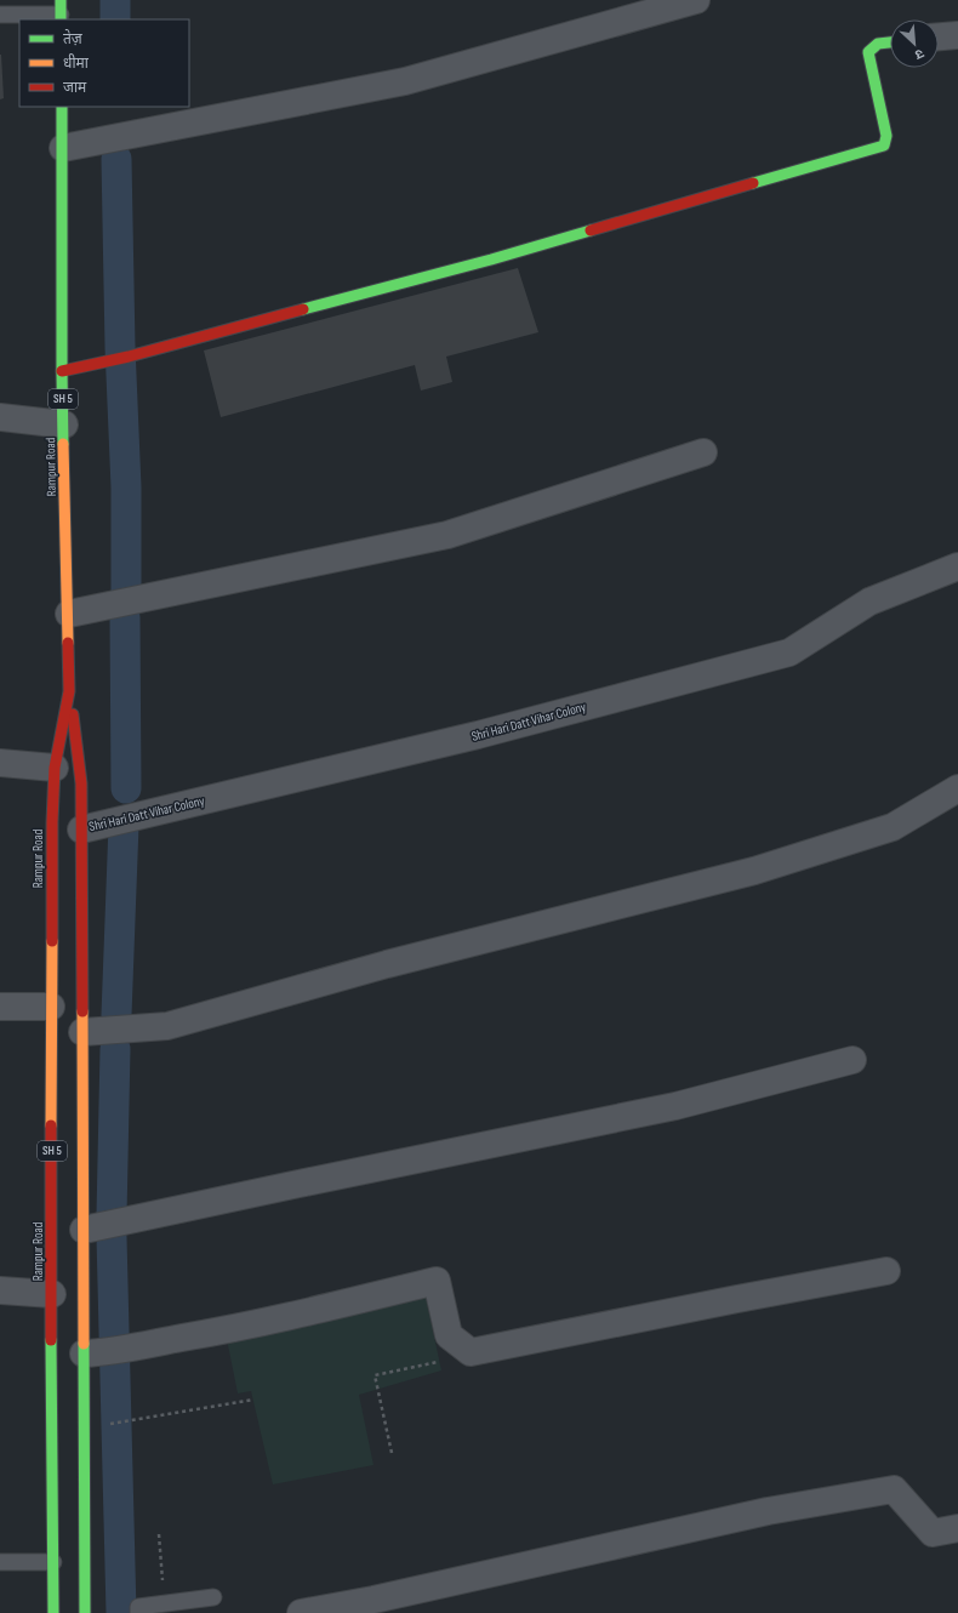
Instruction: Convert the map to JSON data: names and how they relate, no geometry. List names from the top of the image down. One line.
{"streets":{"main road":["SH 5","Rampur Road"],"street":["Shri Hari Datt Vihar Colony"]},"legend":["तेज़","धीमा","जाम"],"north":"bottom right"}
